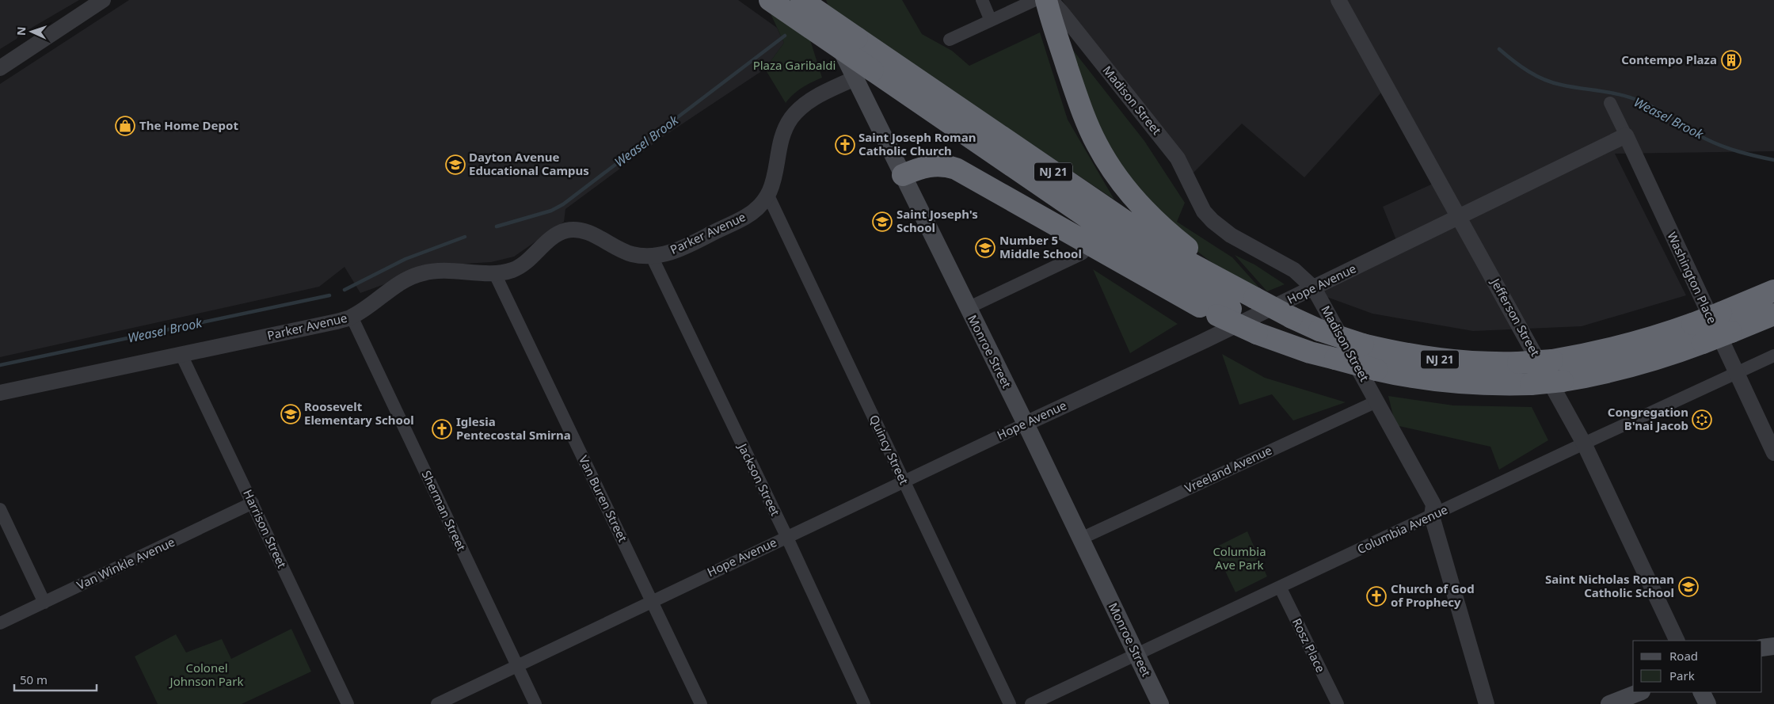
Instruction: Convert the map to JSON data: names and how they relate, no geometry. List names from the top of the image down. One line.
{"streets":{"highway":["NJ 21"],"main road":["Monroe Street"],"street":["Madison Street","Parker Avenue","Washington Place","Hope Avenue","Jefferson Street","Quincy Street","Vreeland Avenue","Jackson Street","Van Buren Street","Sherman Street","Harrison Street","Columbia Avenue","Van Winkle Avenue","Rosz Place"]},"crossings":[["Madison Street","Hope Avenue"],["Madison Street","Vreeland Avenue"],["Madison Street","Columbia Avenue"],["NJ 21","Parker Avenue"],["NJ 21","Monroe Street"],["Parker Avenue","Monroe Street"],["Parker Avenue","Quincy Street"],["Parker Avenue","Jackson Street"],["Parker Avenue","Van Buren Street"],["Parker Avenue","Sherman Street"],["Parker Avenue","Harrison Street"],["Washington Place","Hope Avenue"],["Washington Place","Columbia Avenue"],["Hope Avenue","Jefferson Street"],["Hope Avenue","Monroe Street"],["Hope Avenue","Quincy Street"],["Hope Avenue","Jackson Street"],["Hope Avenue","Van Buren Street"],["Hope Avenue","Sherman Street"],["Jefferson Street","Columbia Avenue"],["Monroe Street","Vreeland Avenue"],["Monroe Street","Columbia Avenue"],["Harrison Street","Van Winkle Avenue"],["Columbia Avenue","Rosz Place"]],"water":["Weasel Brook"],"parks":["Plaza Garibaldi","Columbia Ave Park","Colonel Johnson Park"],"places":{"building":["Contempo Plaza"],"shop":["The Home Depot"],"church":["Saint Joseph Roman Catholic Church","Iglesia Pentecostal Smirna","Church of God of Prophecy"],"school or university":["Dayton Avenue Educational Campus","Saint Joseph's School","Number 5 Middle School","Roosevelt Elementary School","Saint Nicholas Roman Catholic School"],"synagogue":["Congregation B'nai Jacob"]},"legend":["Road","Park"],"scale_bar":"50 m","north":"left"}
